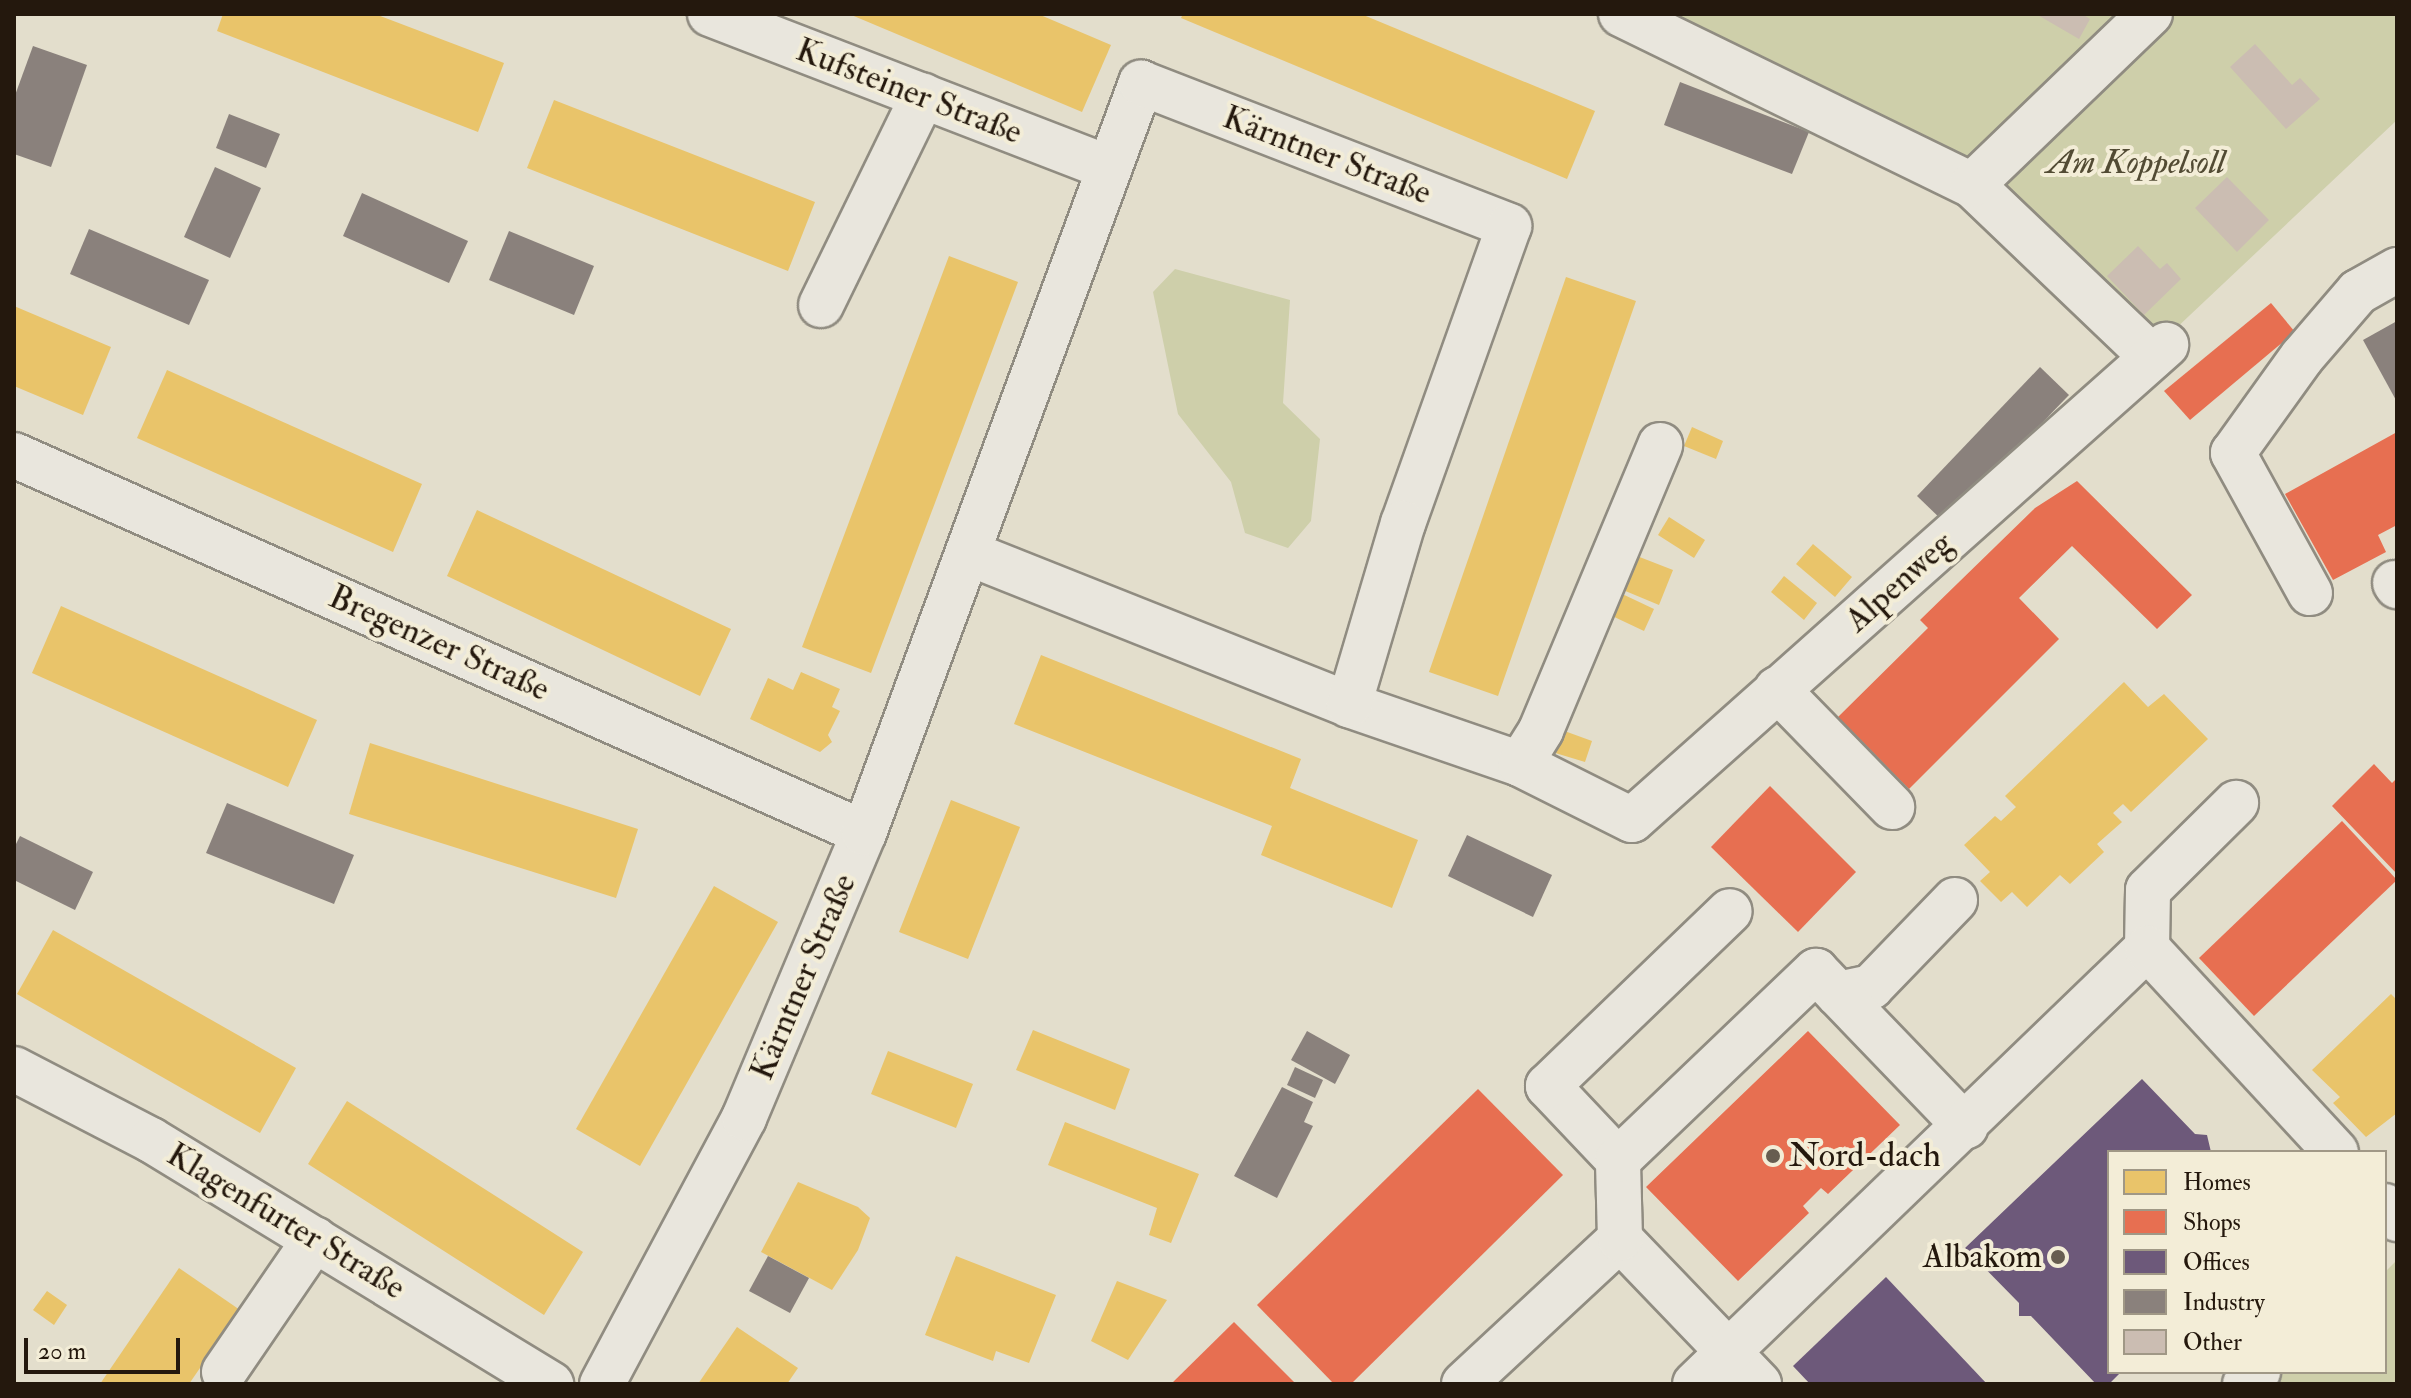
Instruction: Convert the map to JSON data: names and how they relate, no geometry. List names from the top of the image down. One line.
{"streets":{"street":["Kufsteiner Straße","Kärntner Straße","Alpenweg","Bregenzer Straße","Klagenfurter Straße"]},"crossings":[["Kufsteiner Straße","Kärntner Straße"],["Kärntner Straße","Bregenzer Straße"]],"parks":["Am Koppelsoll"],"places":["Nord-dach","Albakom"],"legend":["Homes","Shops","Offices","Industry","Other"],"scale_bar":"20 m"}
